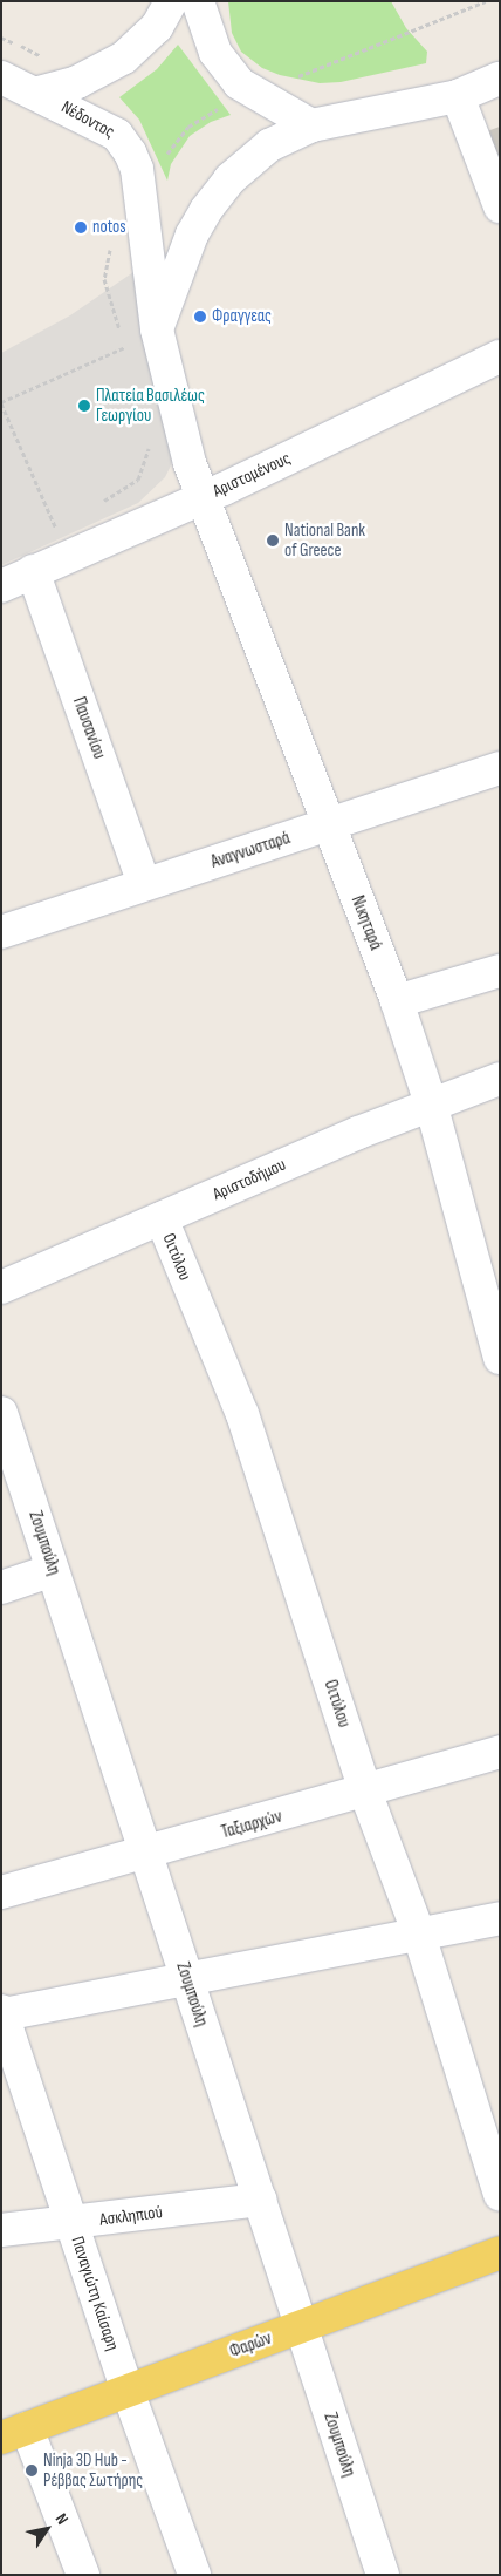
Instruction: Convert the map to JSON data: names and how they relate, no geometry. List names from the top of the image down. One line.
{"streets":{"main road":["Φαρών"],"street":["Νέδοντος","Αριστομένους","Παυσανίου","Αναγνωσταρά","Νικηταρά","Αριστοδήμου","Οιτύλου","Ζουμπούλη","Ταξιαρχών","Ασκληπιού","Παναγιώτη Καίσαρη"]},"crossings":[["Νέδοντος","Νικηταρά"],["Αριστομένους","Παυσανίου"],["Αριστομένους","Νικηταρά"],["Παυσανίου","Αναγνωσταρά"],["Αναγνωσταρά","Νικηταρά"],["Νικηταρά","Αριστοδήμου"],["Αριστοδήμου","Οιτύλου"],["Οιτύλου","Ταξιαρχών"],["Ζουμπούλη","Ταξιαρχών"],["Ζουμπούλη","Ασκληπιού"],["Ζουμπούλη","Φαρών"],["Ασκληπιού","Παναγιώτη Καίσαρη"],["Παναγιώτη Καίσαρη","Φαρών"]],"places":["notos","Φραγγεας","Πλατεία Βασιλέως Γεωργίου","National Bank of Greece","Ninja 3D Hub - Ρέββας Σωτήρης"],"north":"top right"}
